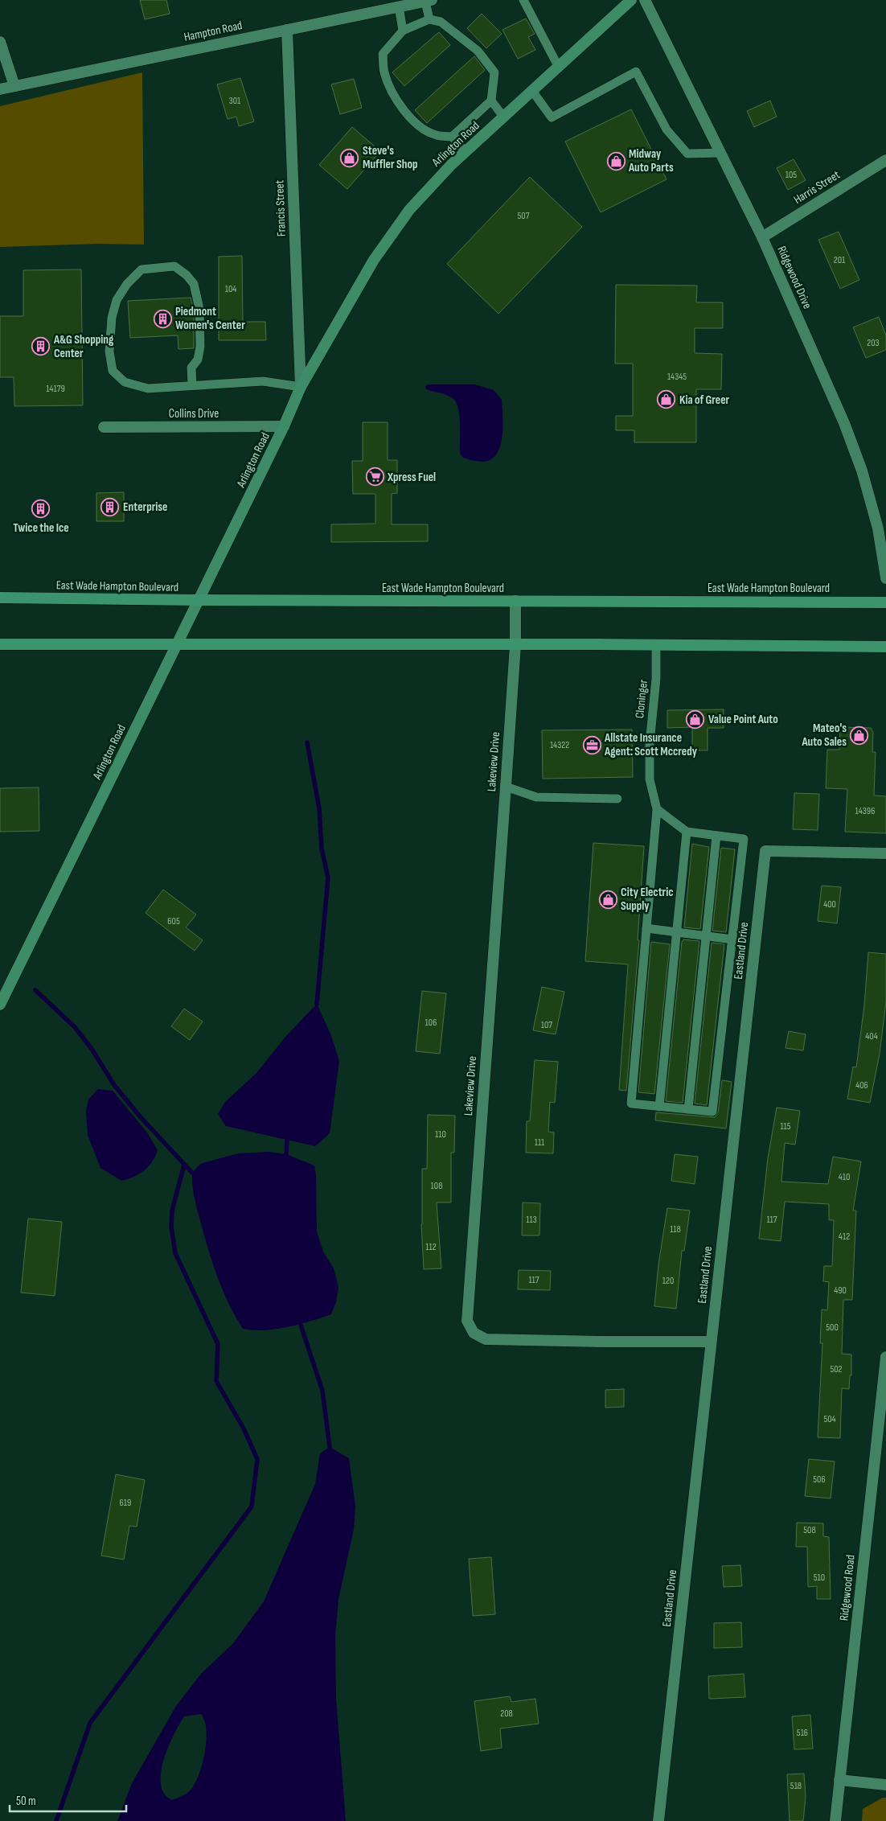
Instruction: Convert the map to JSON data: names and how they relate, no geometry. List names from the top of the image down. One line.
{"streets":{"main road":["Arlington Road","East Wade Hampton Boulevard"],"street":["Hampton Road","Harris Street","Francis Street","Ridgewood Drive","Collins Drive","Lakeview Drive","Eastland Drive","Ridgewood Road"],"lane":["Cloninger"]},"crossings":[["Hampton Road","Francis Street"],["Arlington Road","Francis Street"],["Arlington Road","Collins Drive"],["Arlington Road","East Wade Hampton Boulevard"],["Harris Street","Ridgewood Drive"],["East Wade Hampton Boulevard","Lakeview Drive"],["Lakeview Drive","Eastland Drive"]],"places":{"shop":["Steve's Muffler Shop","Midway Auto Parts","Kia of Greer","Value Point Auto","Mateo's Auto Sales","City Electric Supply"],"building":["Piedmont Women's Center","A&G Shopping Center","Enterprise","Twice the Ice"],"supermarket":["Xpress Fuel"],"office":["Allstate Insurance Agent: Scott Mccredy"]},"house_numbers":["301","105","507","201","104","203","14345","14179","14322","14396","400","605","106","107","404","406","115","110","111","410","108","113","117","118","412","112","117","120","490","500","502","504","506","619","508","510","208","516","518"],"scale_bar":"50 m"}
